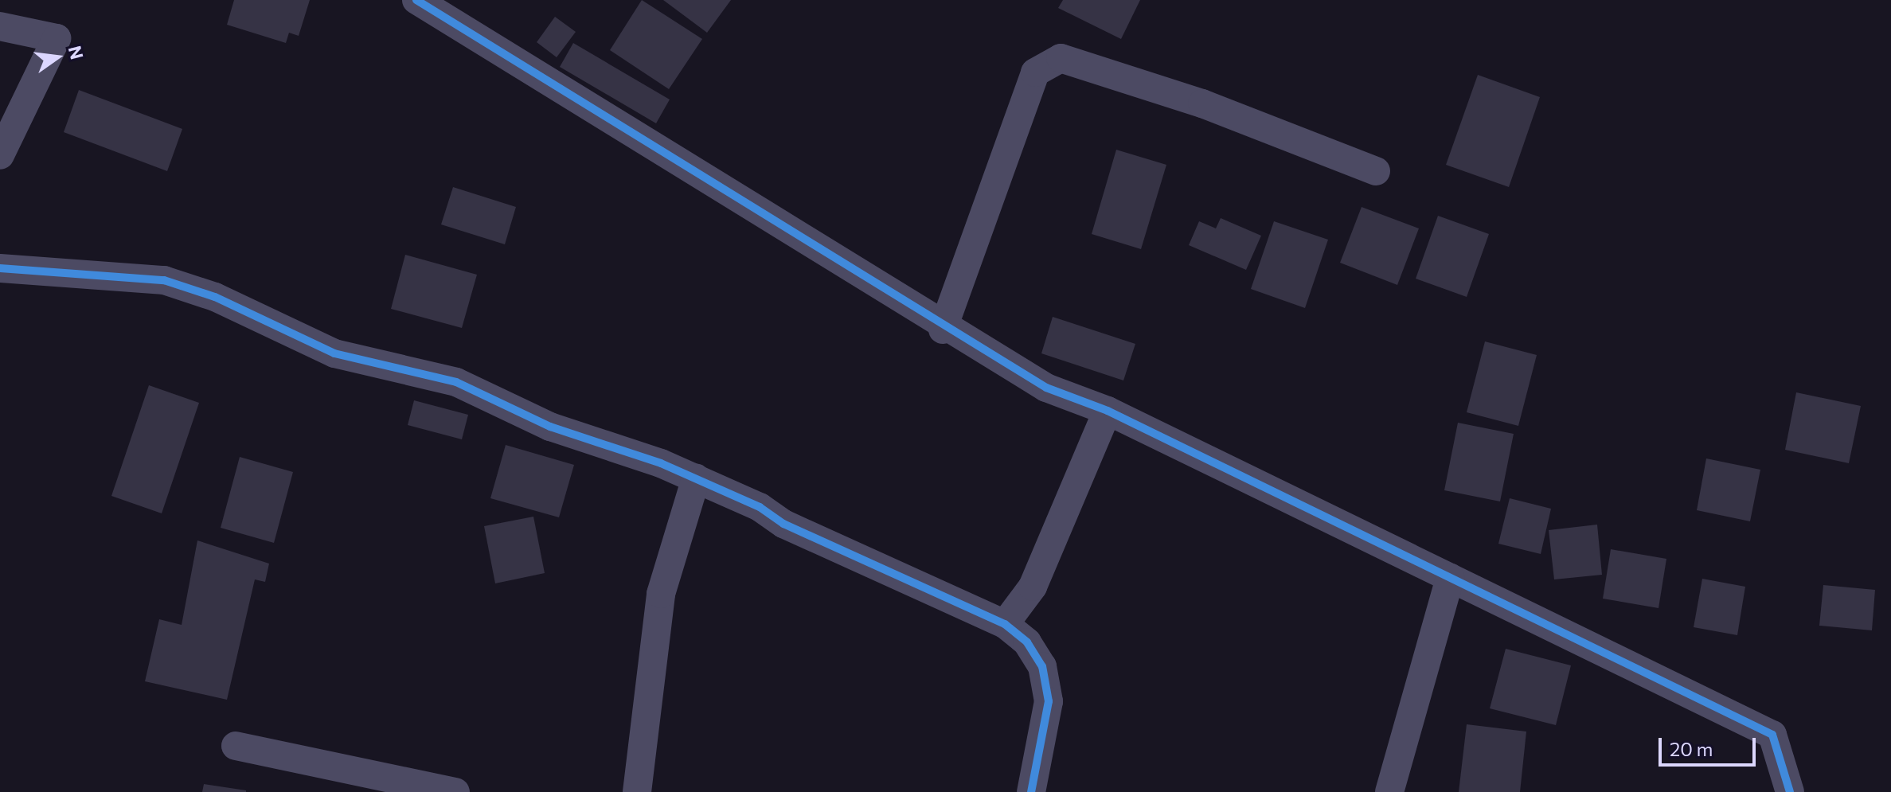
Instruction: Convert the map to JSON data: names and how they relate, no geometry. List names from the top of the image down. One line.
{"scale_bar":"20 m","north":"right"}
